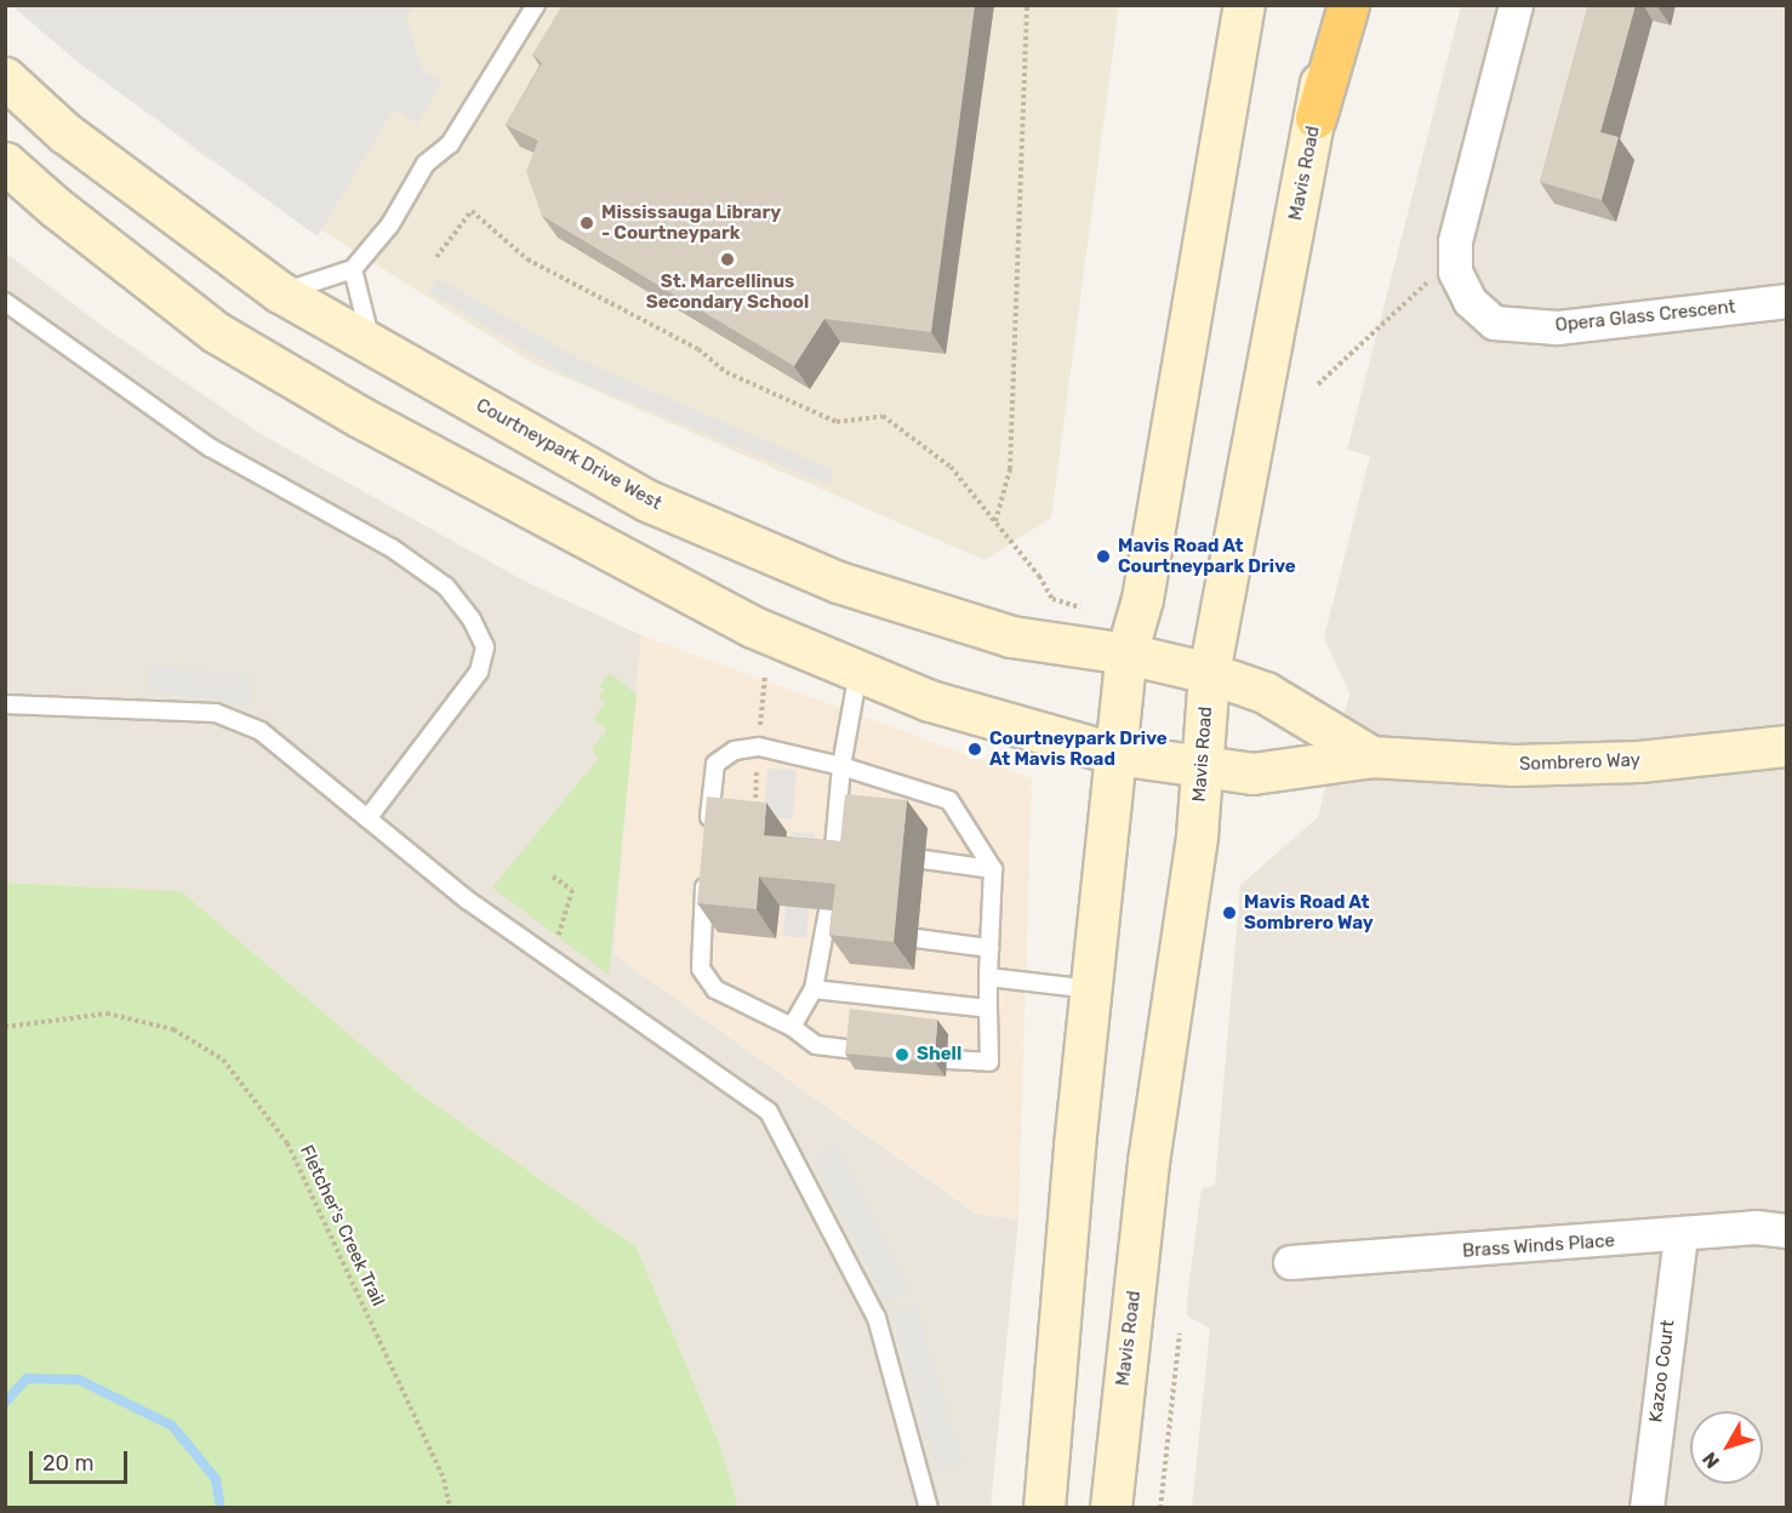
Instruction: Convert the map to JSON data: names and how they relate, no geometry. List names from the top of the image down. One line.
{"streets":{"main road":["Mavis Road","Courtneypark Drive West","Sombrero Way"],"street":["Opera Glass Crescent","Brass Winds Place","Kazoo Court"],"path":["Fletcher's Creek Trail"]},"crossings":[["Mavis Road","Courtneypark Drive West"],["Mavis Road","Sombrero Way"],["Courtneypark Drive West","Sombrero Way"],["Brass Winds Place","Kazoo Court"]],"places":["Mississauga Library - Courtneypark","St. Marcellinus Secondary School","Mavis Road At Courtneypark Drive","Courtneypark Drive At Mavis Road","Mavis Road At Sombrero Way","Shell"],"scale_bar":"20 m","north":"bottom left"}
